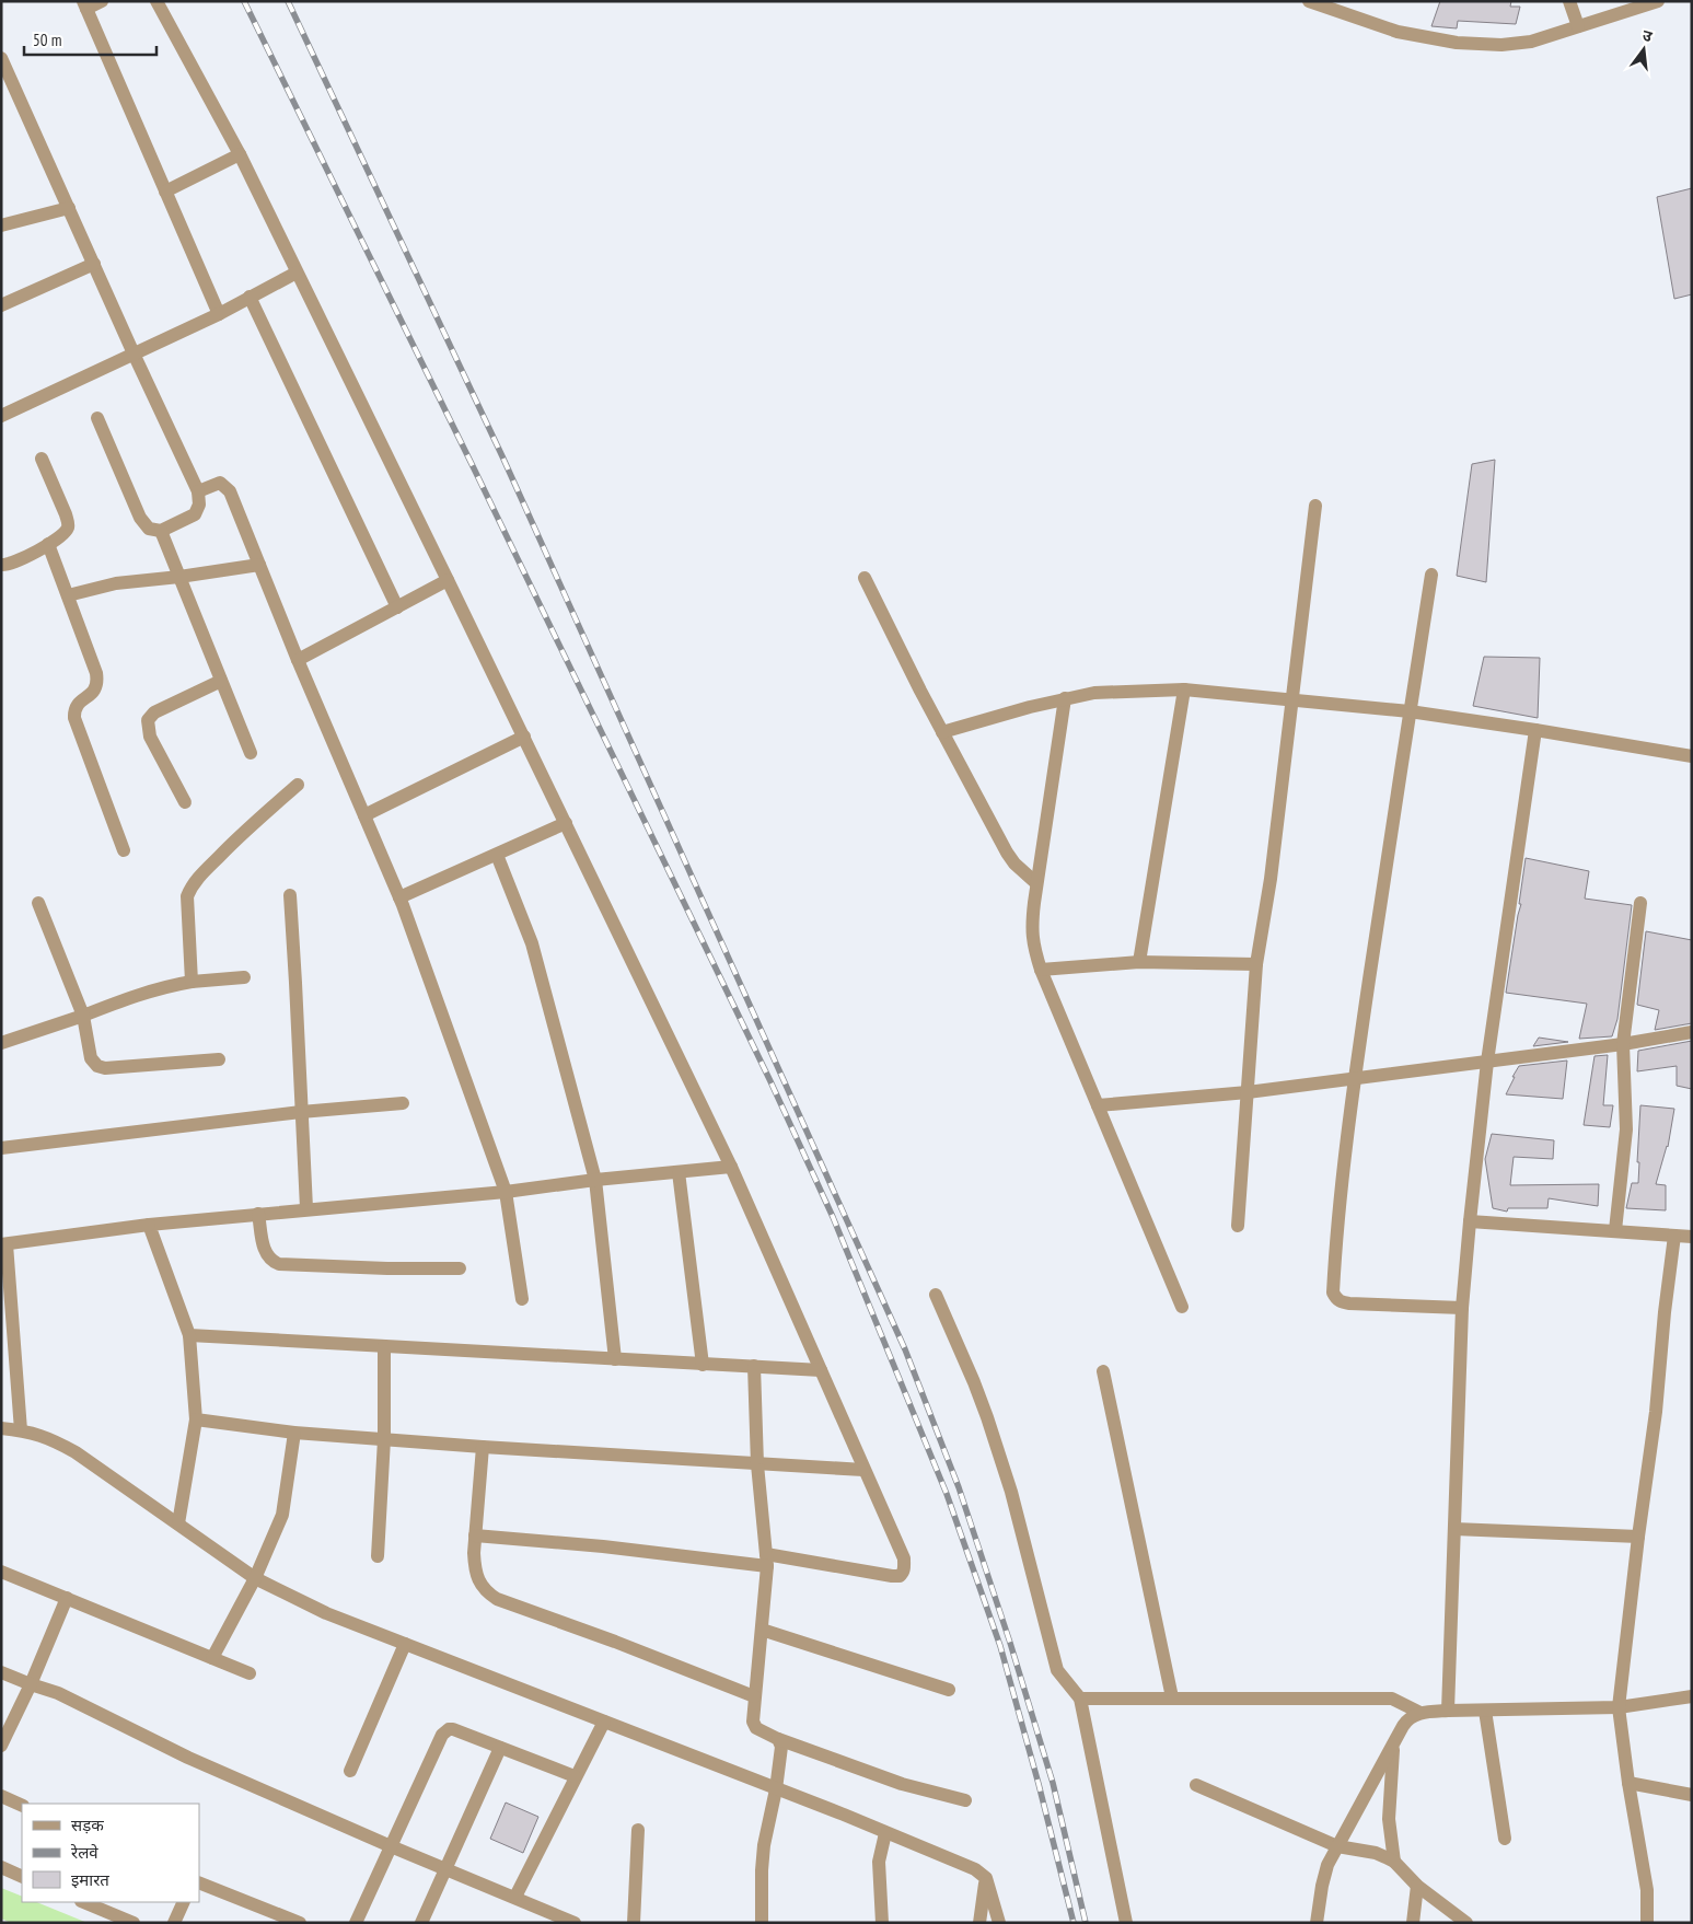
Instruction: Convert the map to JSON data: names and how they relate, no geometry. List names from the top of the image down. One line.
{"legend":["सड़क","रेलवे","इमारत"],"scale_bar":"50 m","north":"top"}
